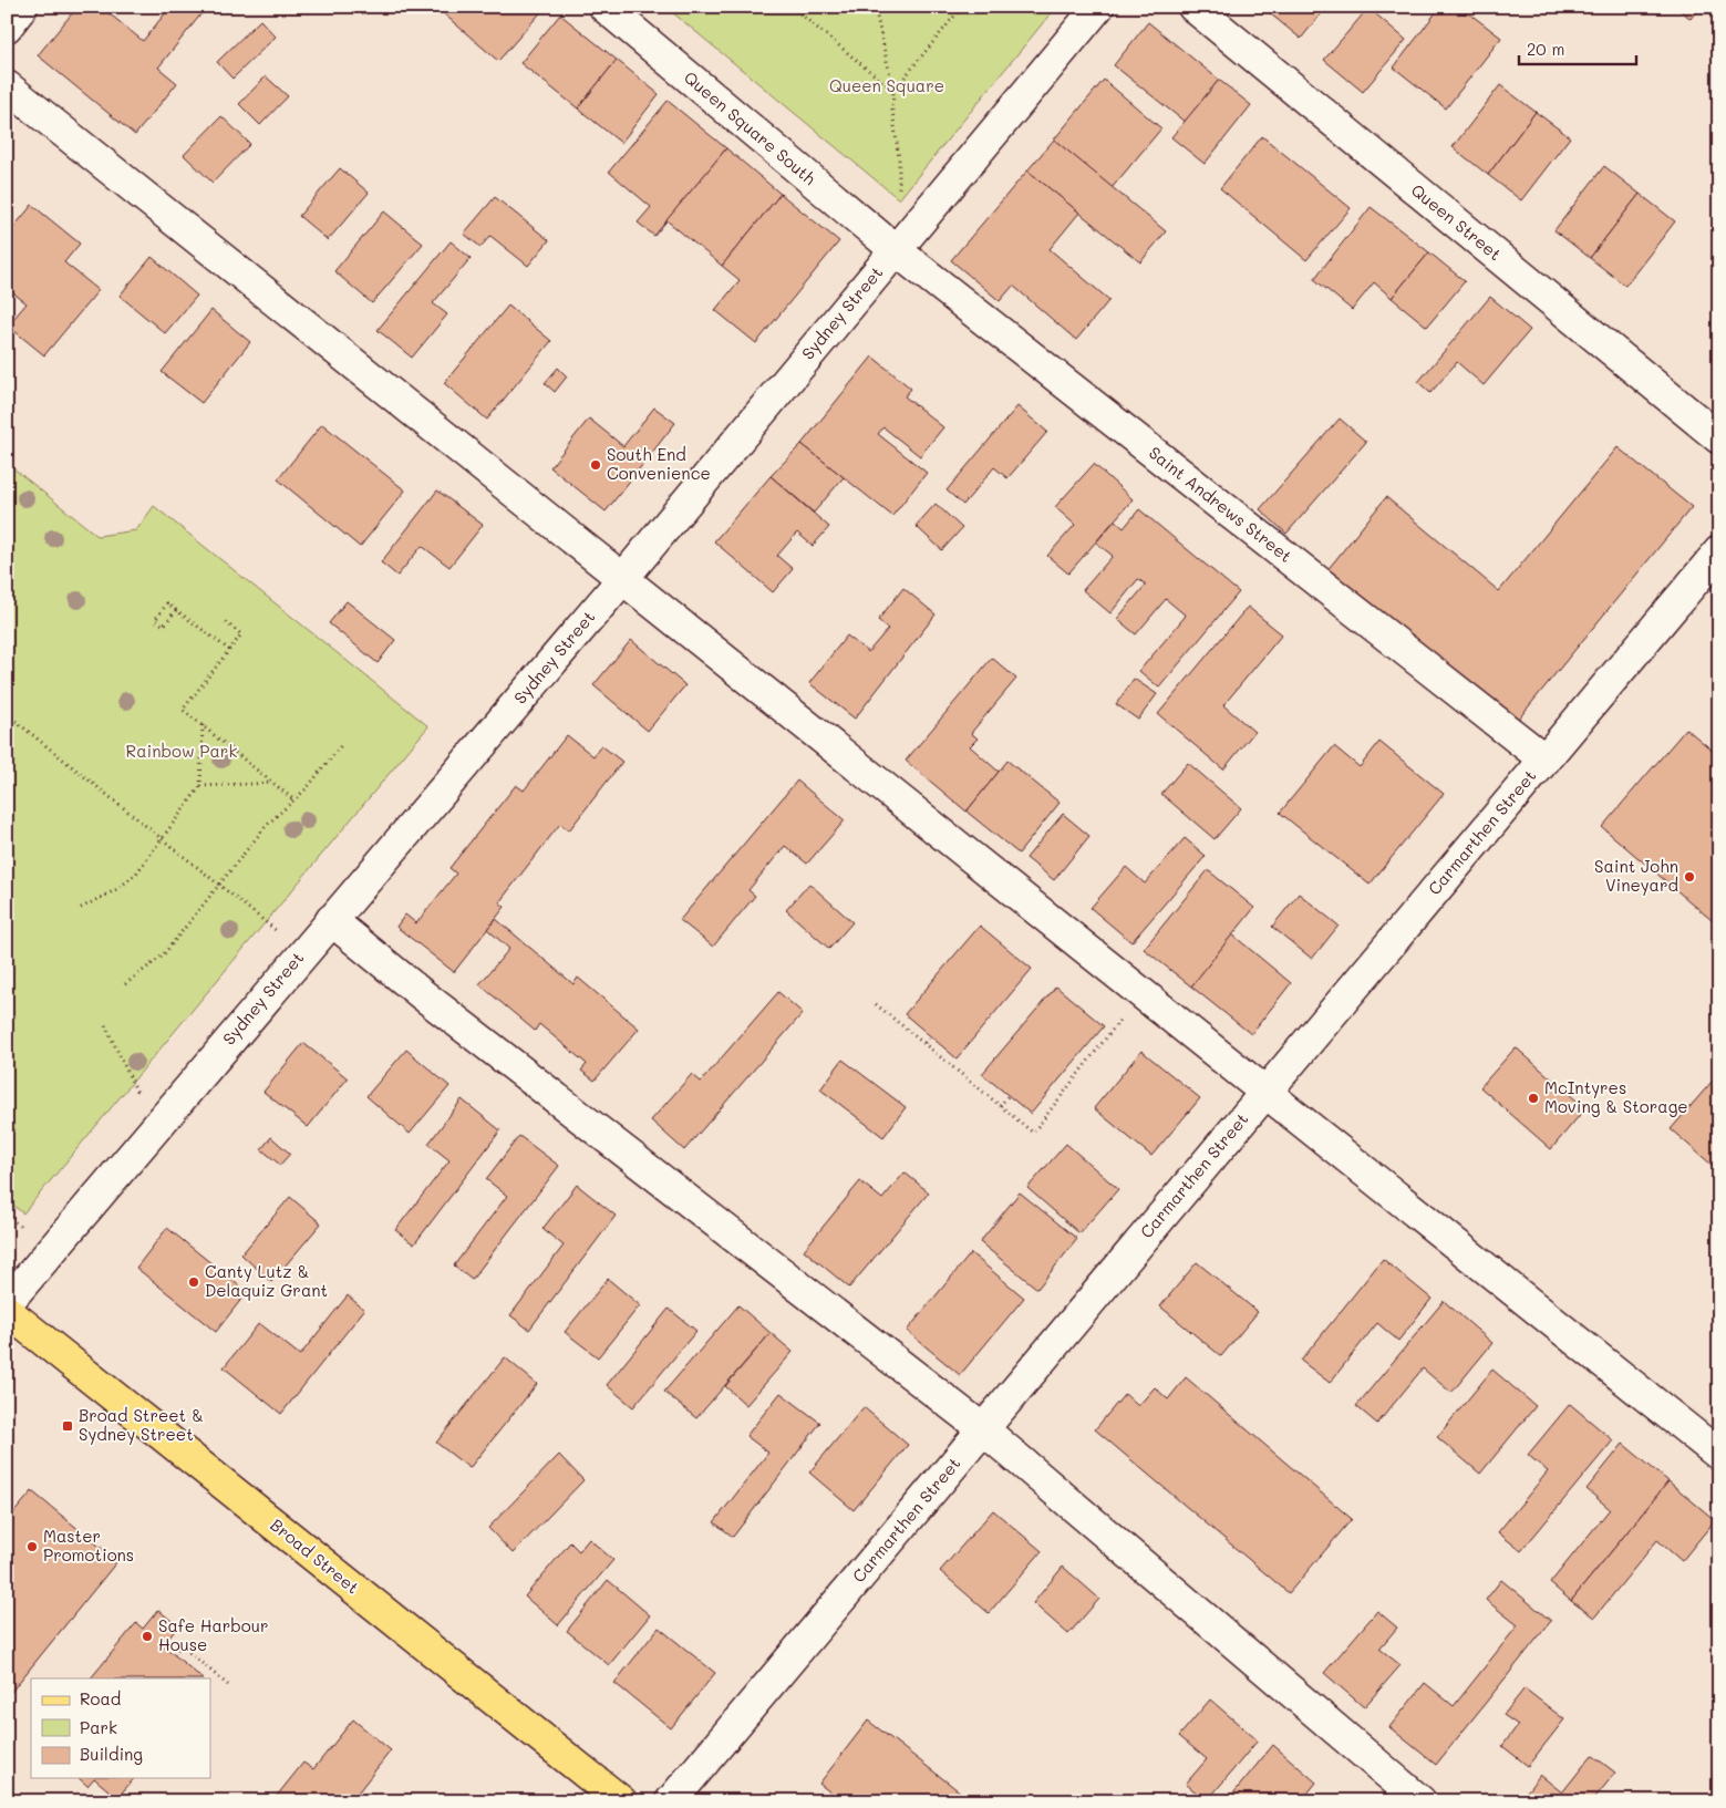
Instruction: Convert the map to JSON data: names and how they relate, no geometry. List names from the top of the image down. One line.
{"streets":{"main road":["Broad Street"],"street":["Queen Square South","Queen Street","Sydney Street","Saint Andrews Street","Carmarthen Street"]},"crossings":[["Queen Square South","Sydney Street"],["Queen Square South","Saint Andrews Street"],["Sydney Street","Saint Andrews Street"],["Saint Andrews Street","Carmarthen Street"]],"parks":["Queen Square","Rainbow Park"],"places":{"other":["South End Convenience","Saint John Vineyard","McIntyres Moving & Storage","Canty Lutz & Delaquiz Grant","Master Promotions","Safe Harbour House"],"transit":["Broad Street & Sydney Street"]},"legend":["Road","Park","Building"],"scale_bar":"20 m"}
